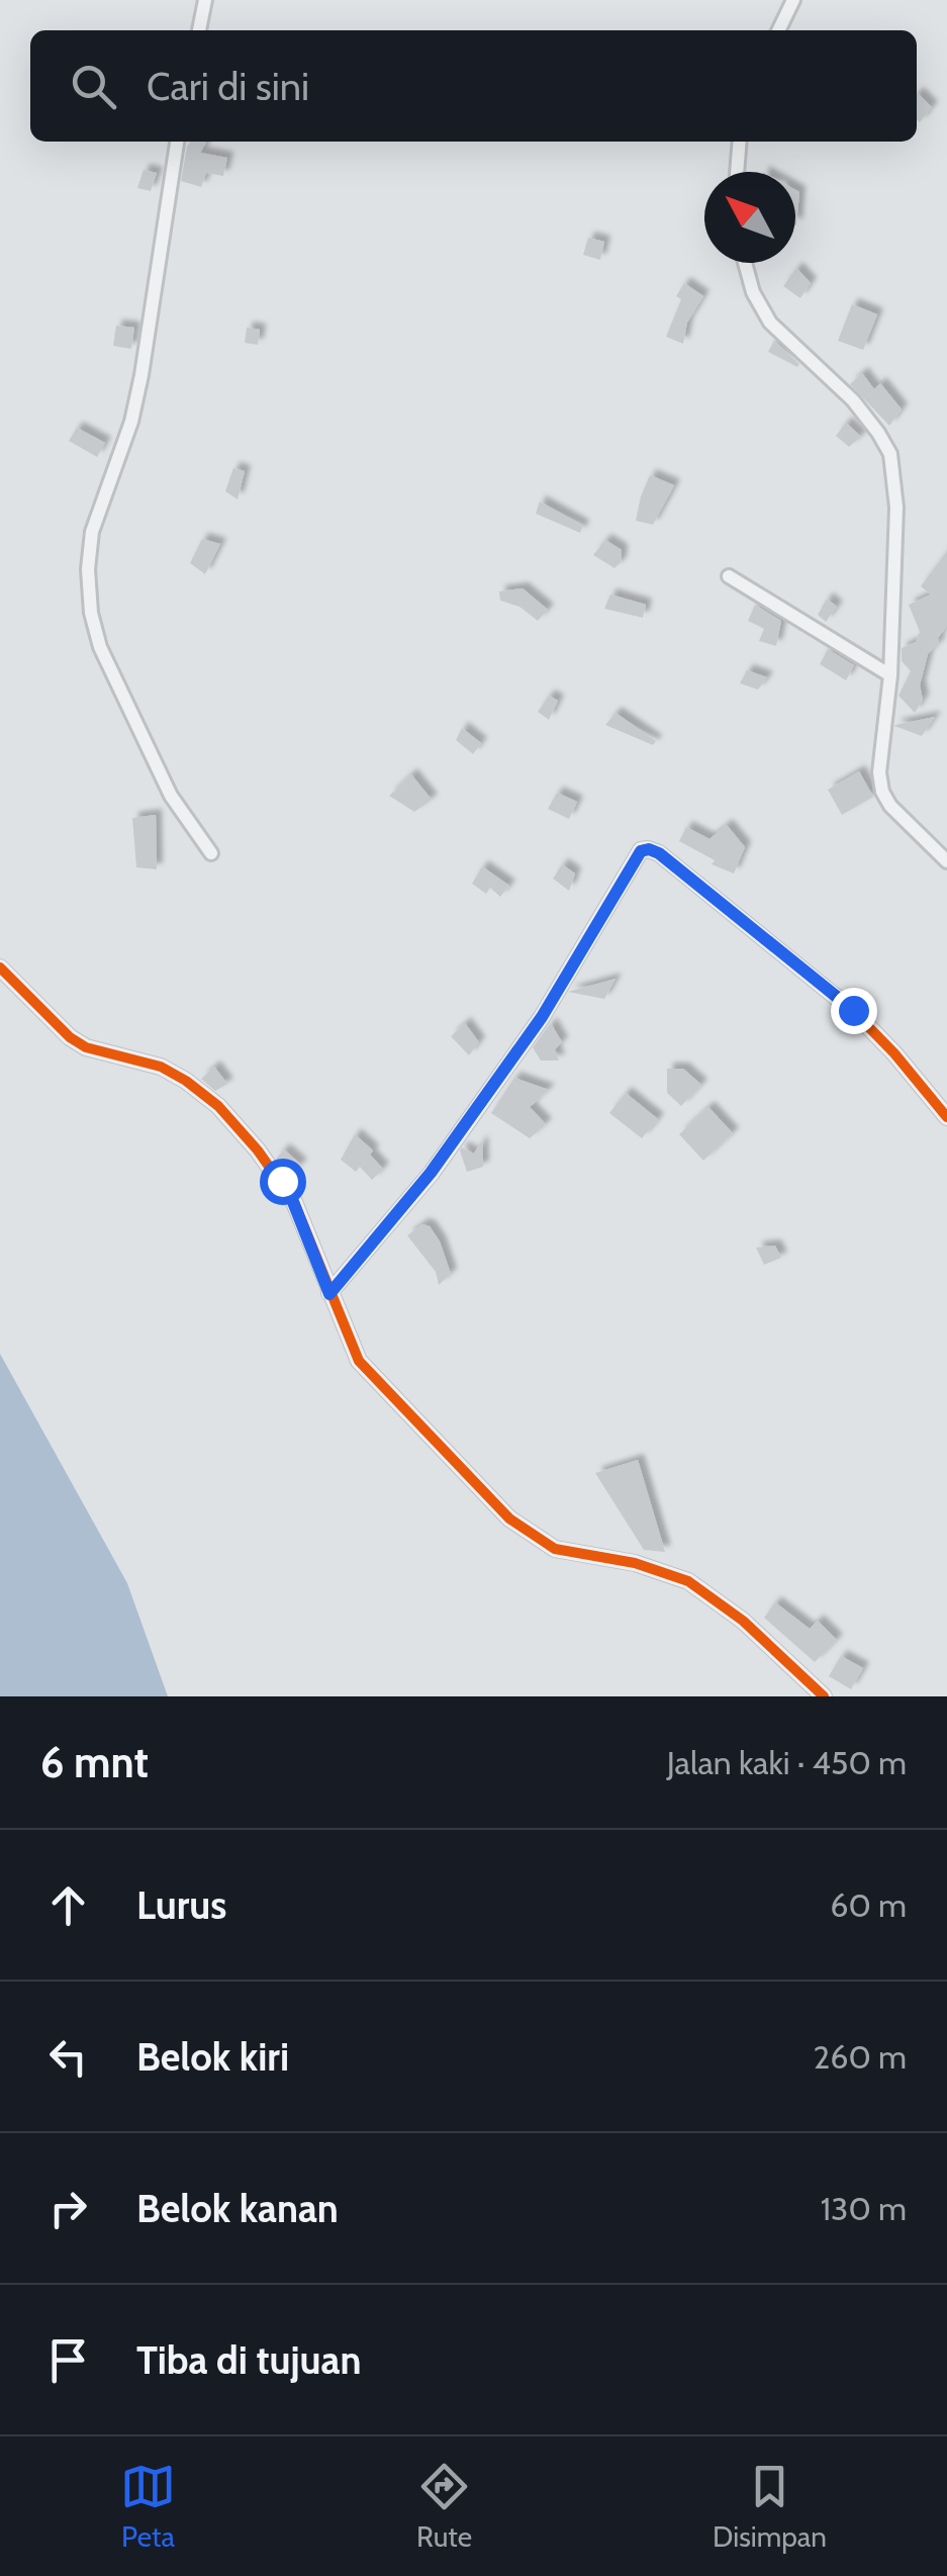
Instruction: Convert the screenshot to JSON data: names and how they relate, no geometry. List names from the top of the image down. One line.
{"north":"top left","page":{"search":"Cari di sini","heading":["6 mnt","Jalan kaki · 450 m"],"list":[["Lurus","60 m"],["Belok kiri","260 m"],["Belok kanan","130 m"],"Tiba di tujuan"],"nav":["Peta","Rute","Disimpan"]}}
